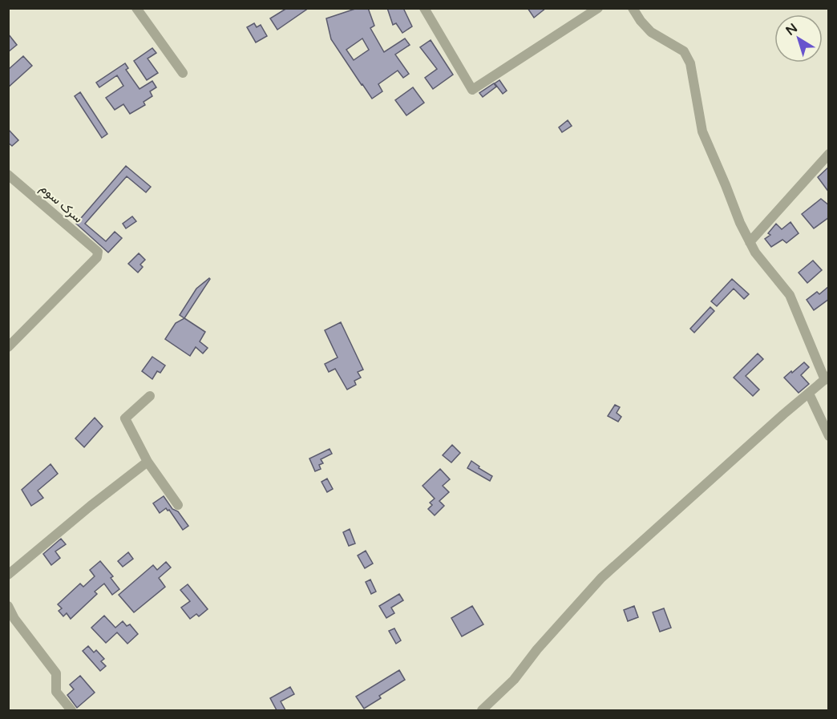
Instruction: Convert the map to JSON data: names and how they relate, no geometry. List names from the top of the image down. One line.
{"streets":{"street":["سرک سوم"]},"north":"top left"}
